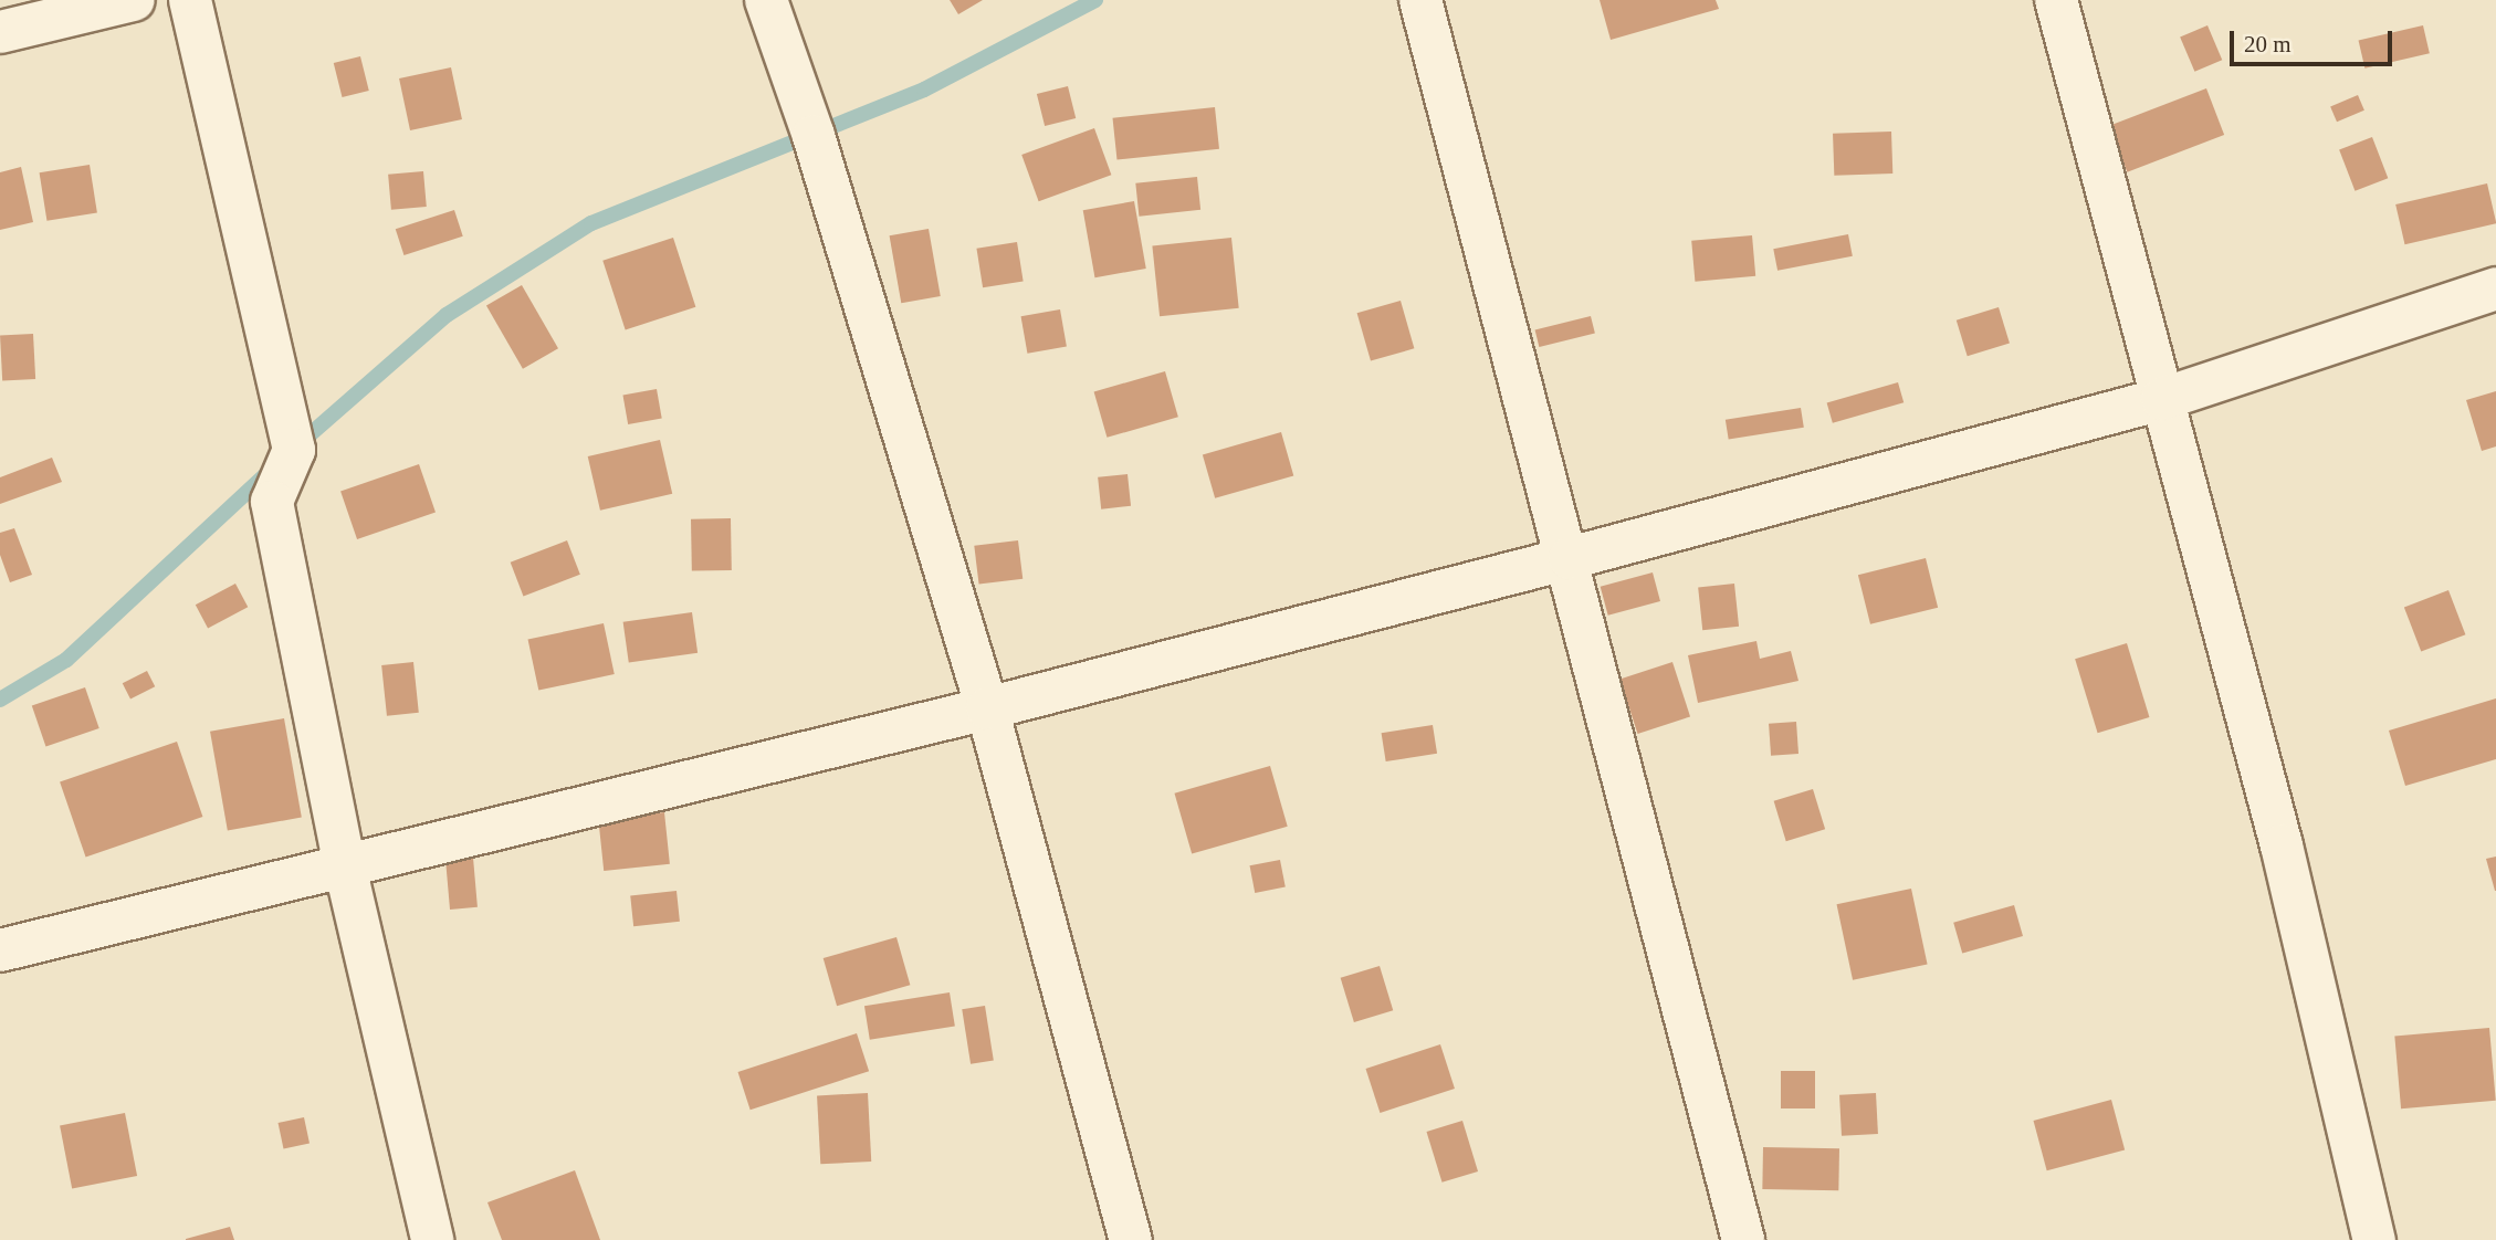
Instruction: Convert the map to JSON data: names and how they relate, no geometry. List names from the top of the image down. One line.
{"scale_bar":"20 m"}
